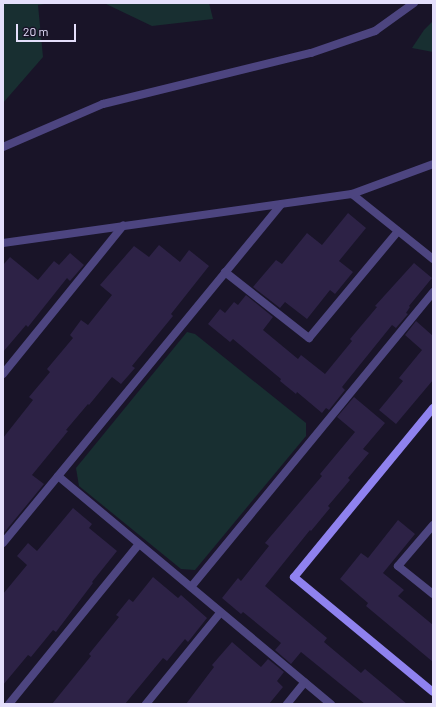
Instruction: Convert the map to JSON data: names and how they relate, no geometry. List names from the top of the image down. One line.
{"scale_bar":"20 m"}
